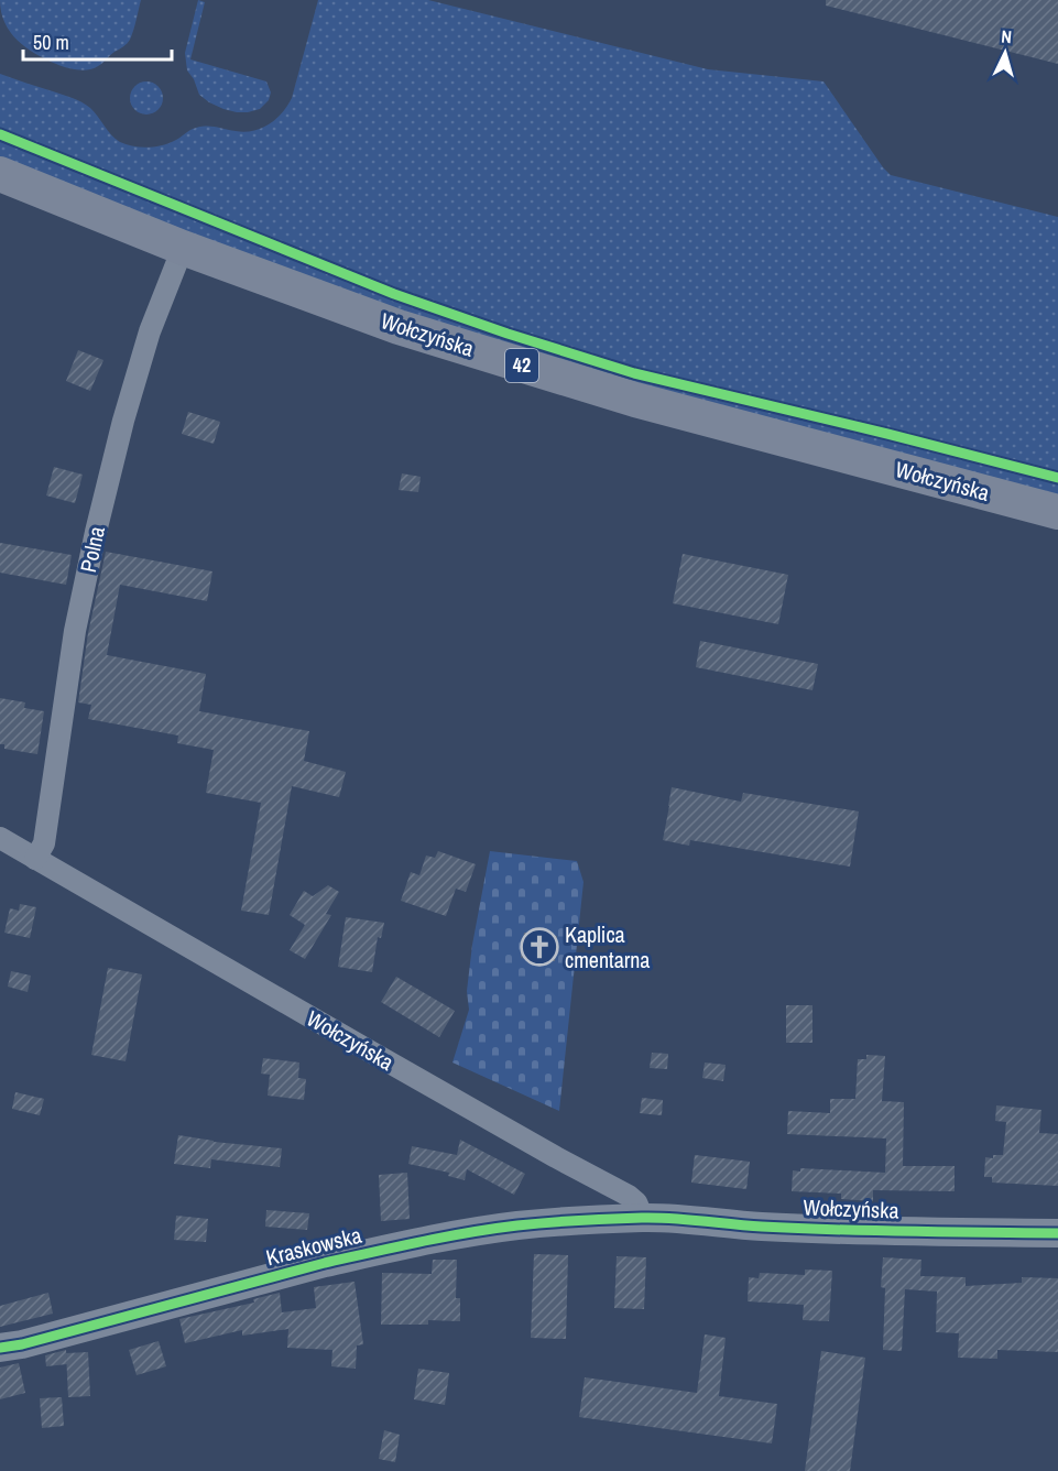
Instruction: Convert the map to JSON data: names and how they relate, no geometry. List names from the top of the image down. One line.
{"streets":{"main road":["Wołczyńska","42"],"street":["Polna","Kraskowska"]},"crossings":[["Wołczyńska","Polna"],["Wołczyńska","Kraskowska"]],"places":{"church":["Kaplica cmentarna"]},"scale_bar":"50 m","north":"top"}
